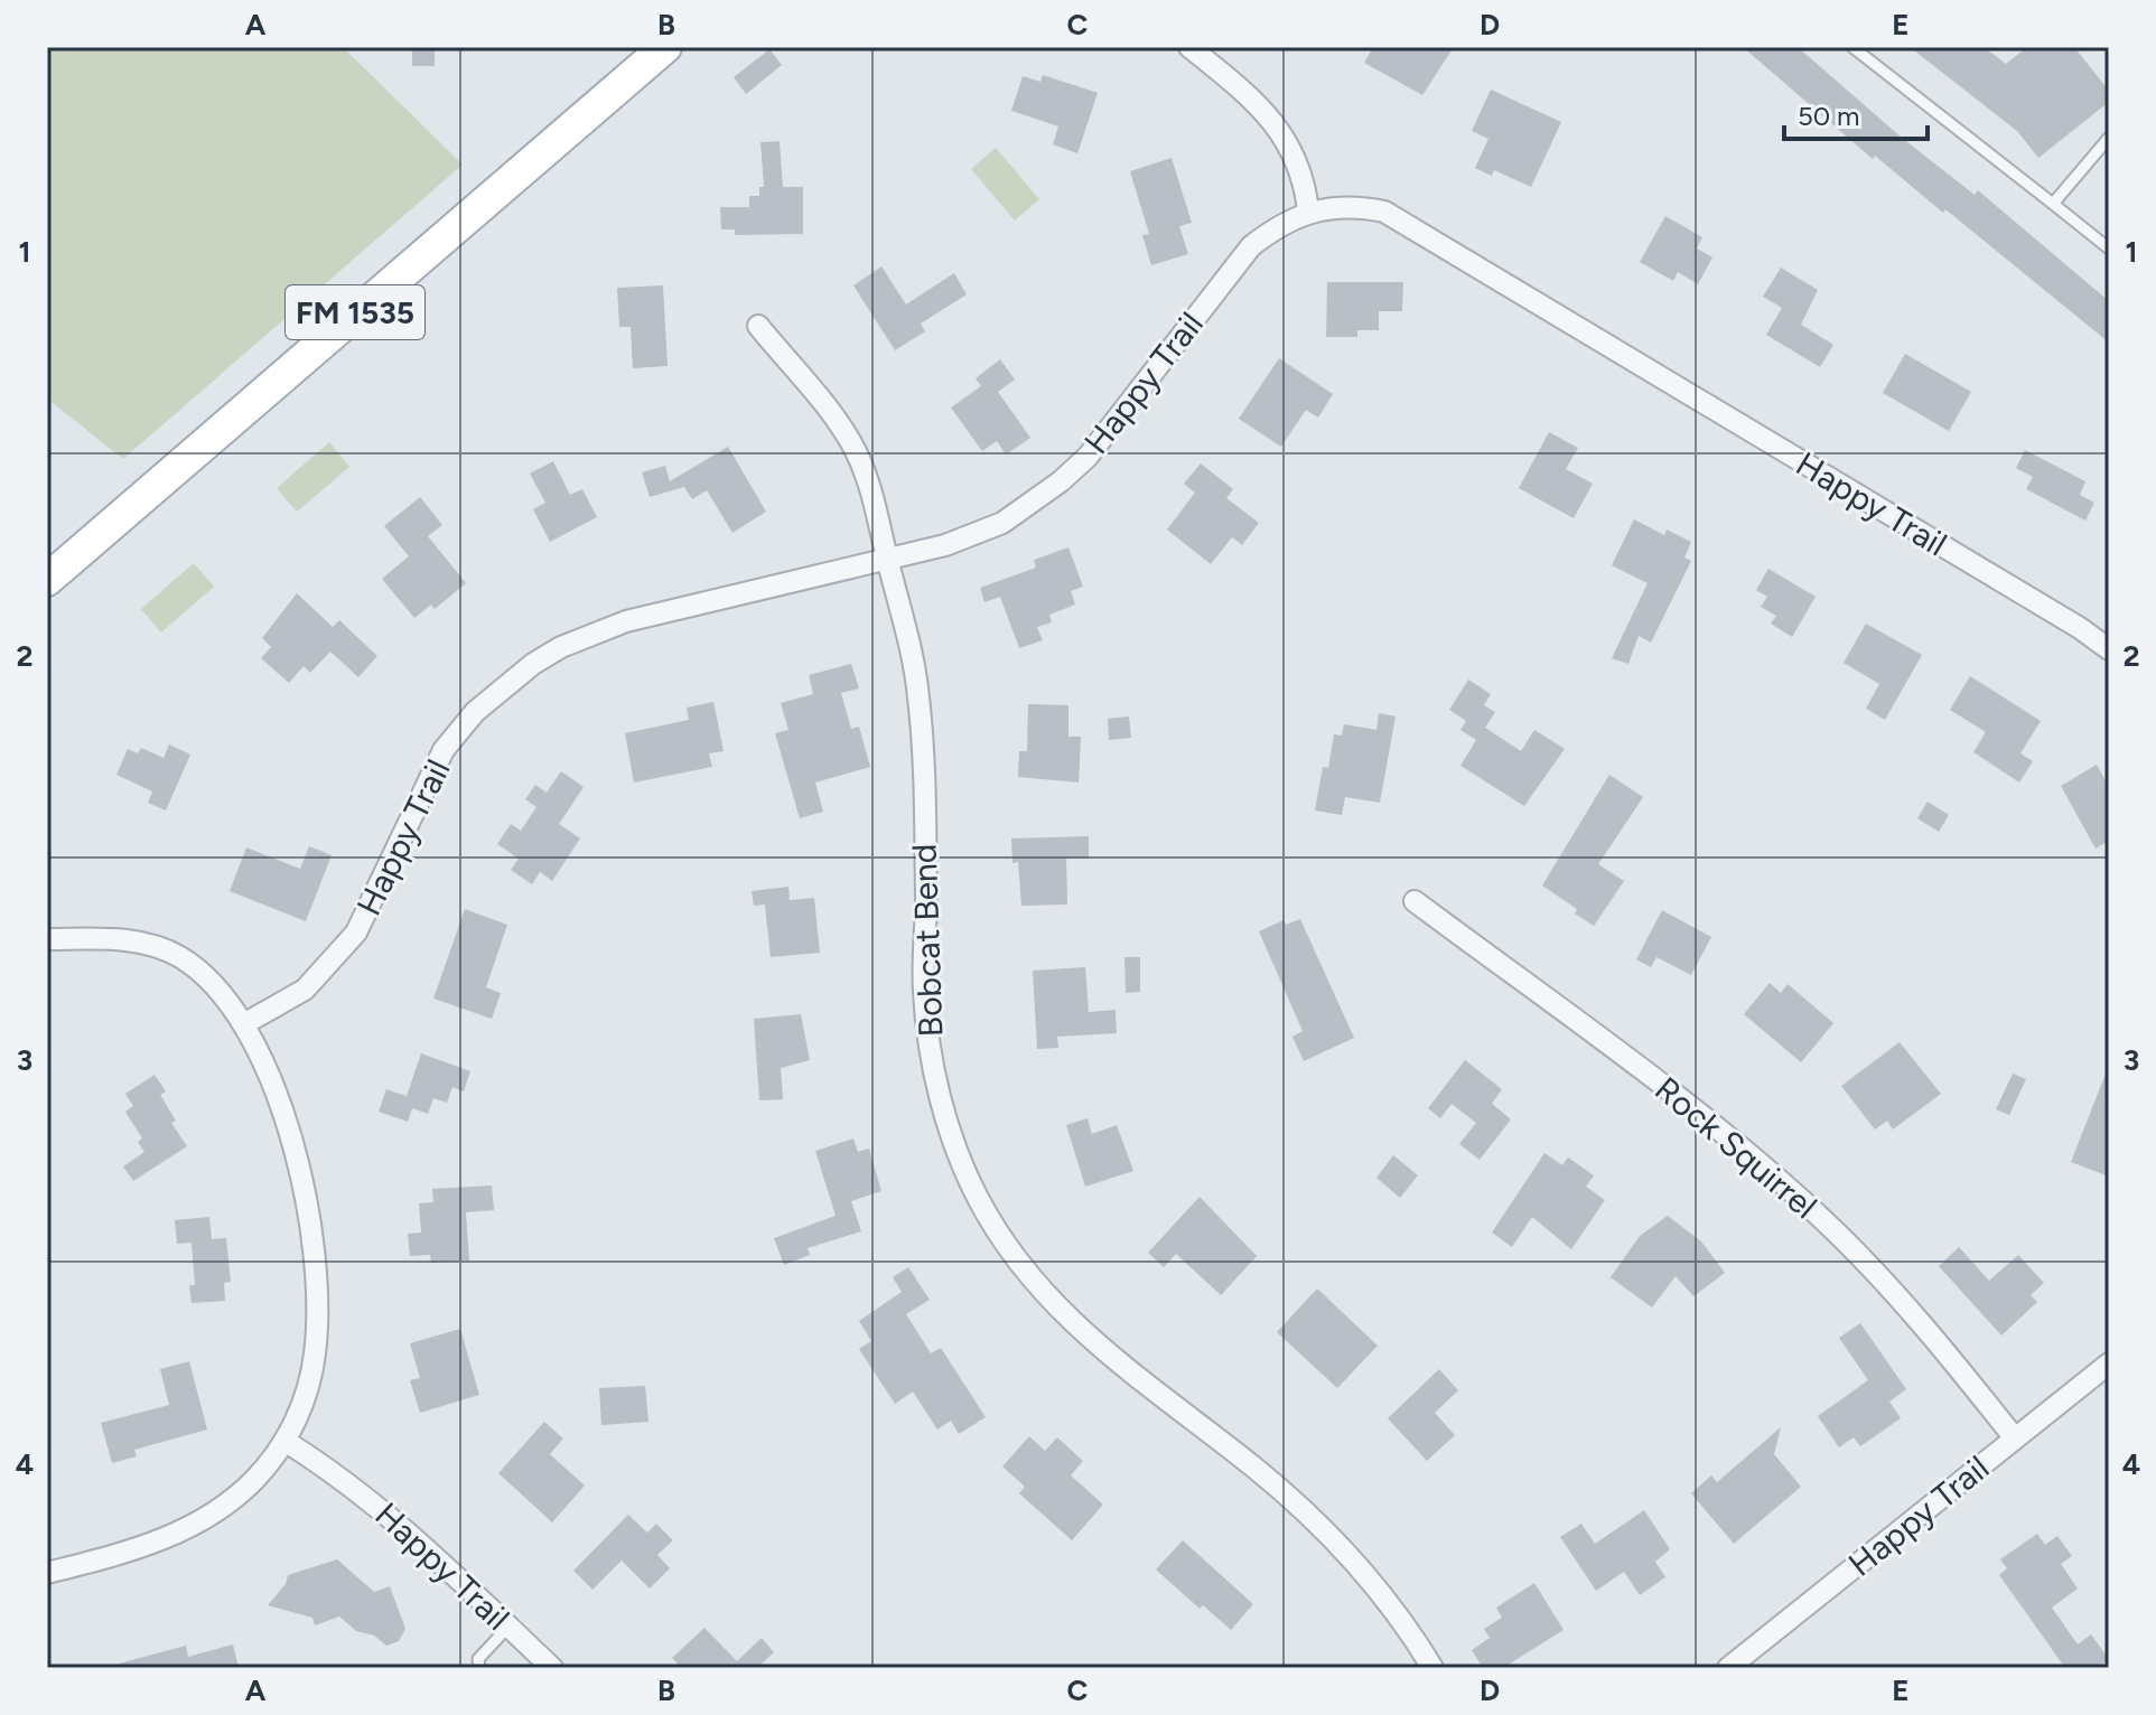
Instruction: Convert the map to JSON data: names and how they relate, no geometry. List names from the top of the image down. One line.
{"streets":{"main road":["FM 1535"],"street":["Happy Trail","Bobcat Bend","Rock Squirrel"]},"crossings":[["Happy Trail","Bobcat Bend"],["Happy Trail","Rock Squirrel"]],"scale_bar":"50 m","grid":{"columns":["A","B","C","D","E"],"rows":["1","2","3","4"]}}
